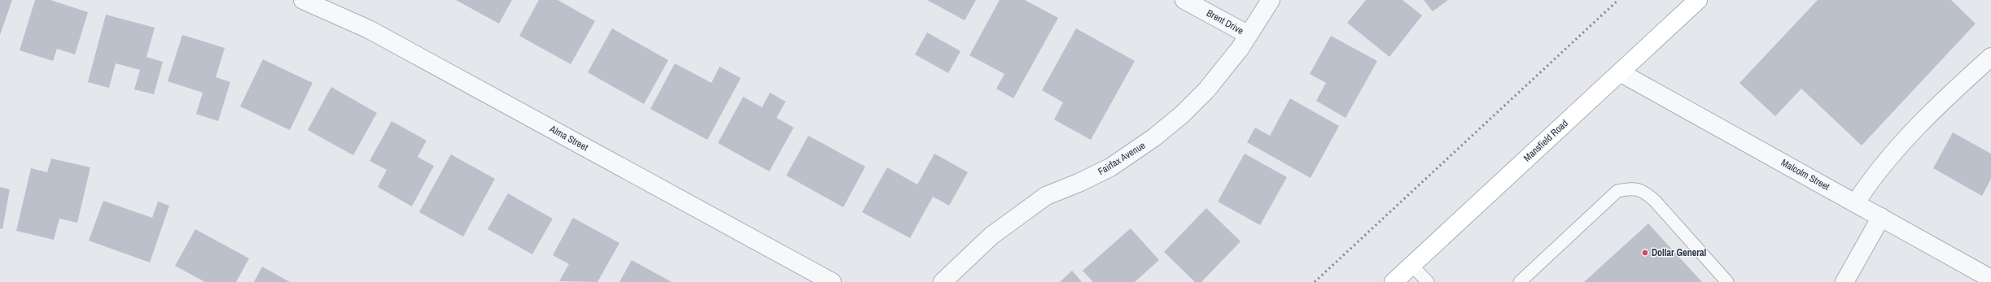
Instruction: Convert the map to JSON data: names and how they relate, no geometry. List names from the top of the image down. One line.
{"streets":{"main road":["Mansfield Road"],"street":["Brent Drive","Alma Street","Fairfax Avenue","Malcolm Street"]},"crossings":[["Brent Drive","Fairfax Avenue"],["Mansfield Road","Malcolm Street"]],"places":["Dollar General"]}
